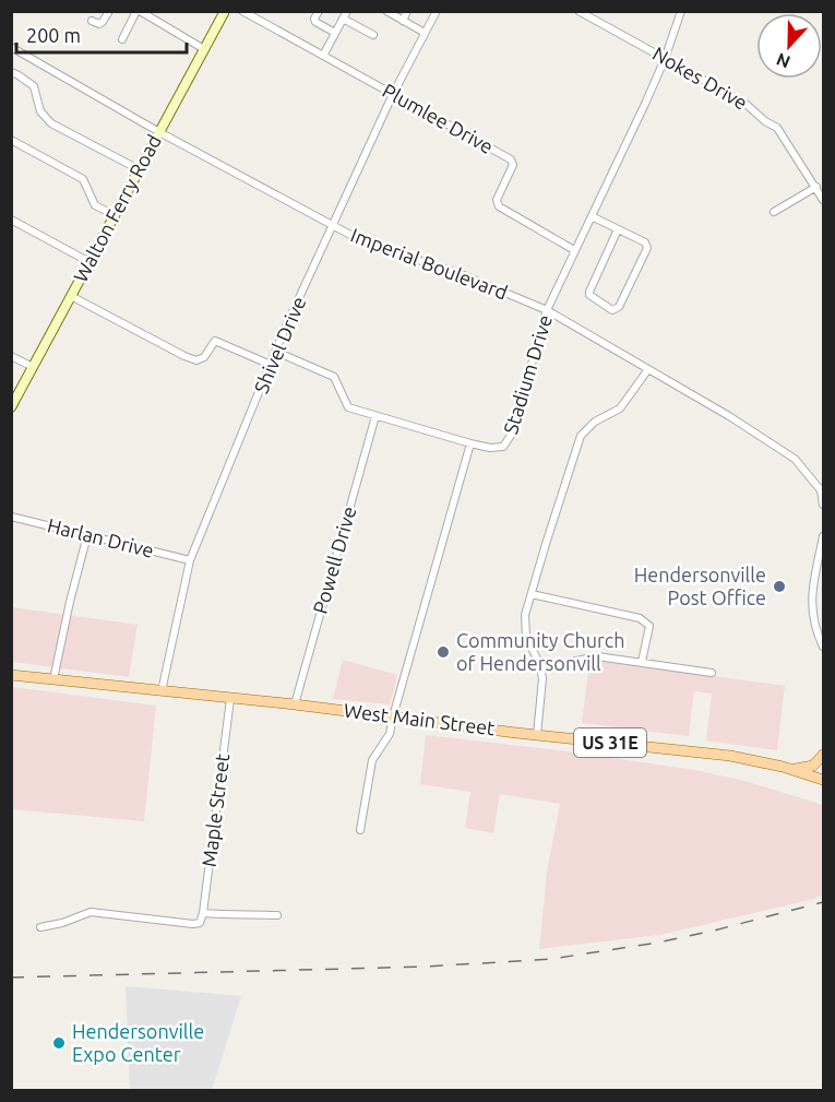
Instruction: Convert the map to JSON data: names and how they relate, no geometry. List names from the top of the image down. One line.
{"streets":{"main road":["West Main Street","US 31E"],"street":["Nokes Drive","Plumlee Drive","Walton Ferry Road","Imperial Boulevard","Shivel Drive","Stadium Drive","Harlan Drive","Powell Drive","Maple Street"]},"crossings":[["Nokes Drive","Stadium Drive"],["Plumlee Drive","Shivel Drive"],["Plumlee Drive","Stadium Drive"],["Walton Ferry Road","Imperial Boulevard"],["Imperial Boulevard","Shivel Drive"],["Imperial Boulevard","Stadium Drive"],["Shivel Drive","Stadium Drive"],["Shivel Drive","Harlan Drive"],["Shivel Drive","West Main Street"],["Stadium Drive","Powell Drive"],["Powell Drive","West Main Street"],["West Main Street","Maple Street"]],"places":["Hendersonville Post Office","Community Church of Hendersonvill","Hendersonville Expo Center"],"scale_bar":"200 m","north":"bottom"}
